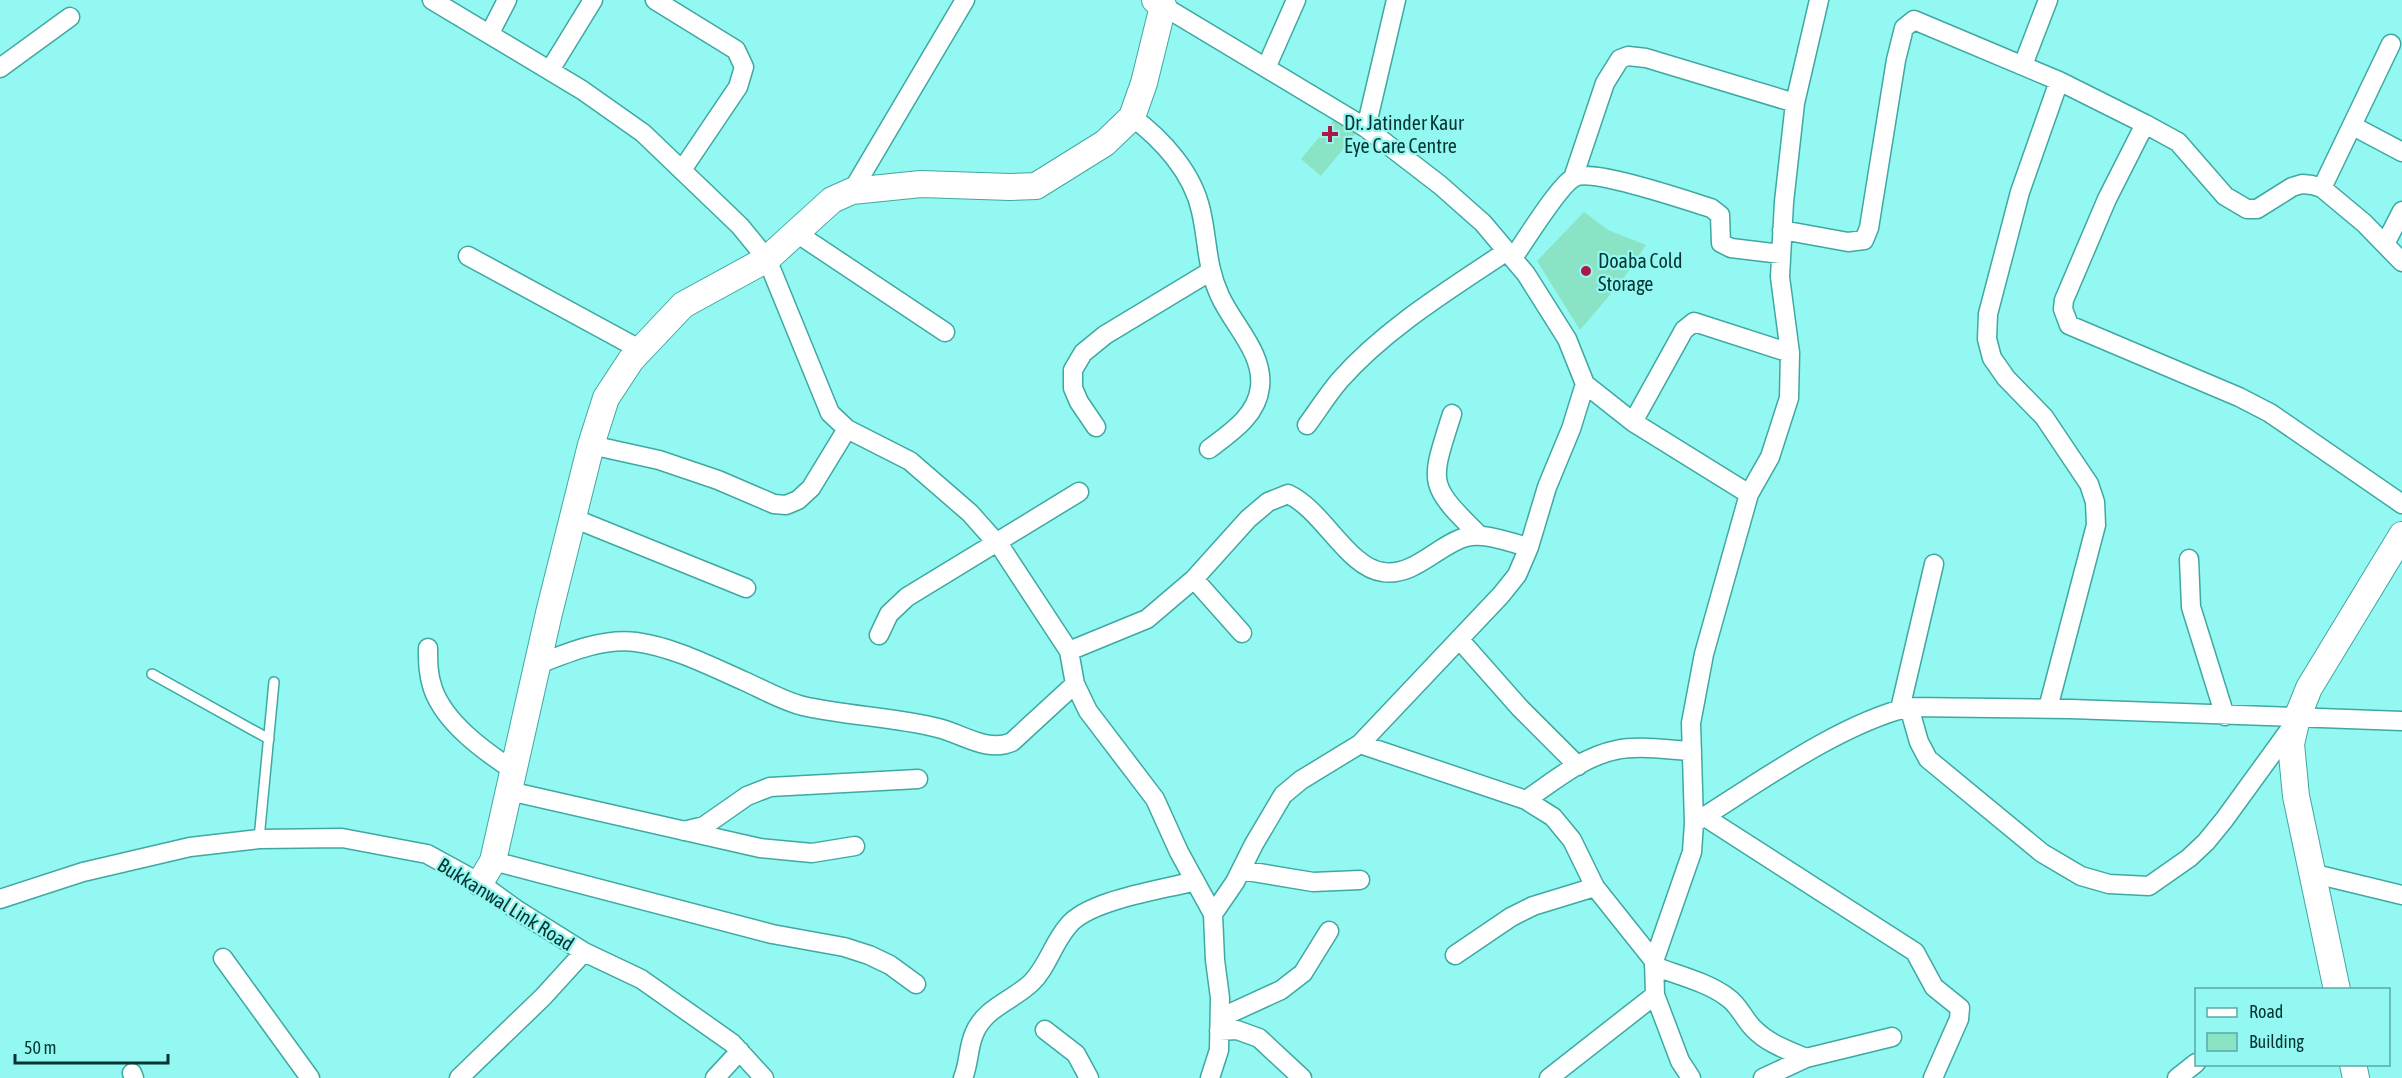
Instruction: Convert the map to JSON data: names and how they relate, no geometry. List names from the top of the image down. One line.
{"streets":{"street":["Bukkanwal Link Road"]},"places":{"health":["Dr. Jatinder Kaur Eye Care Centre"],"other":["Doaba Cold Storage"]},"legend":["Road","Building"],"scale_bar":"50 m"}
